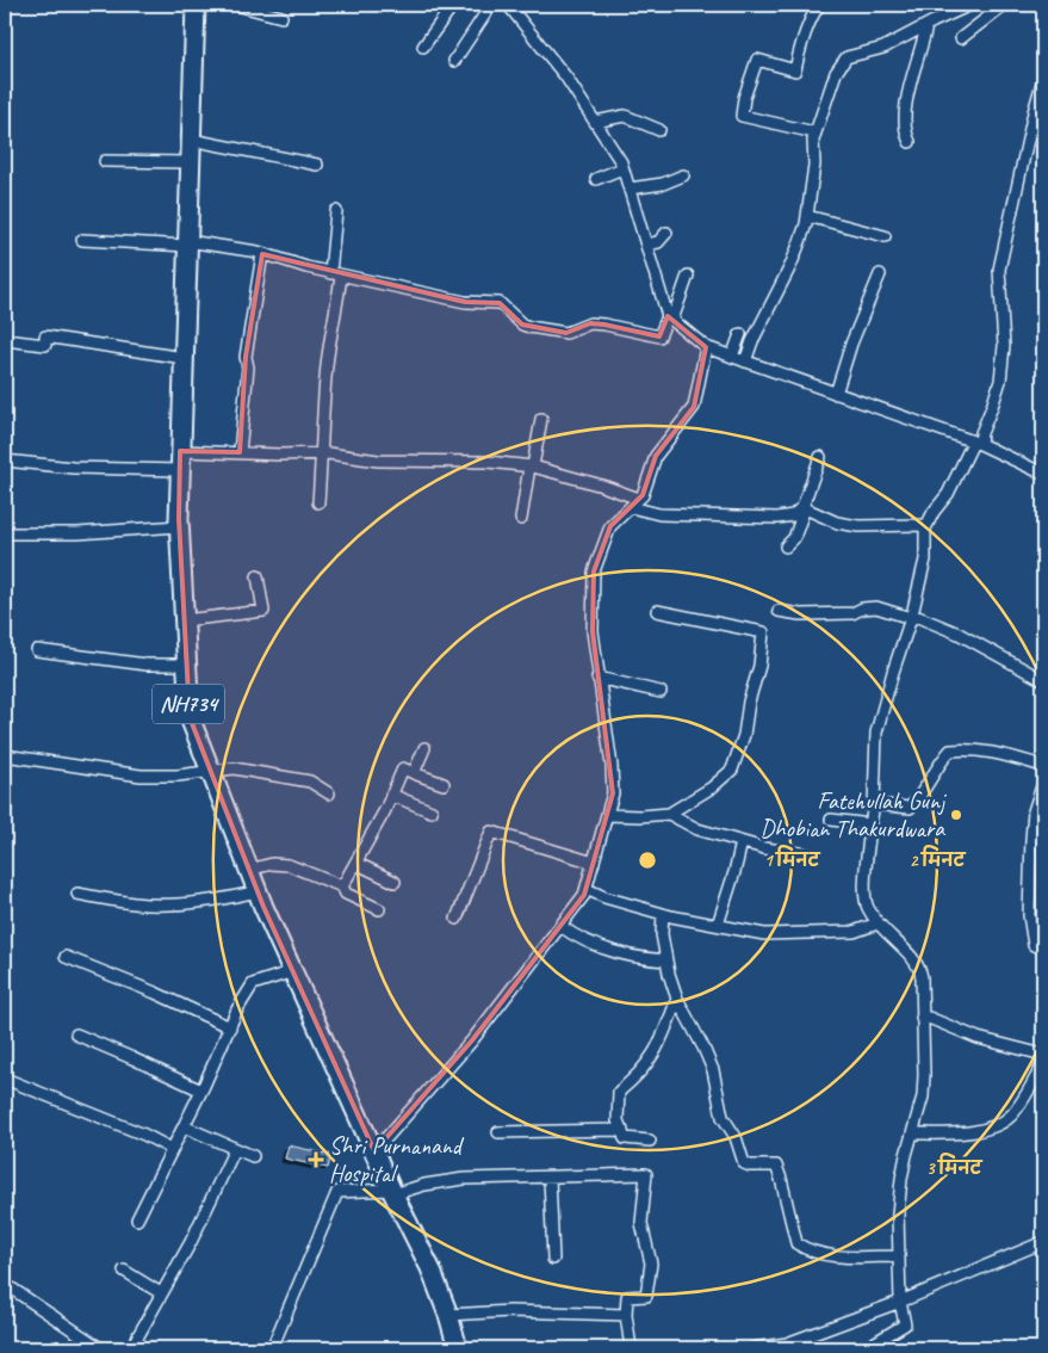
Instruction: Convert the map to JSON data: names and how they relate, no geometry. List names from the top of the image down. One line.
{"streets":{"highway":["NH734"]},"places":{"other":["Fatehullah Gunj Dhobian Thakurdwara"],"health":["Shri Purnanand Hospital"]},"rings":["1 मिनट","2 मिनट","3 मिनट"]}
